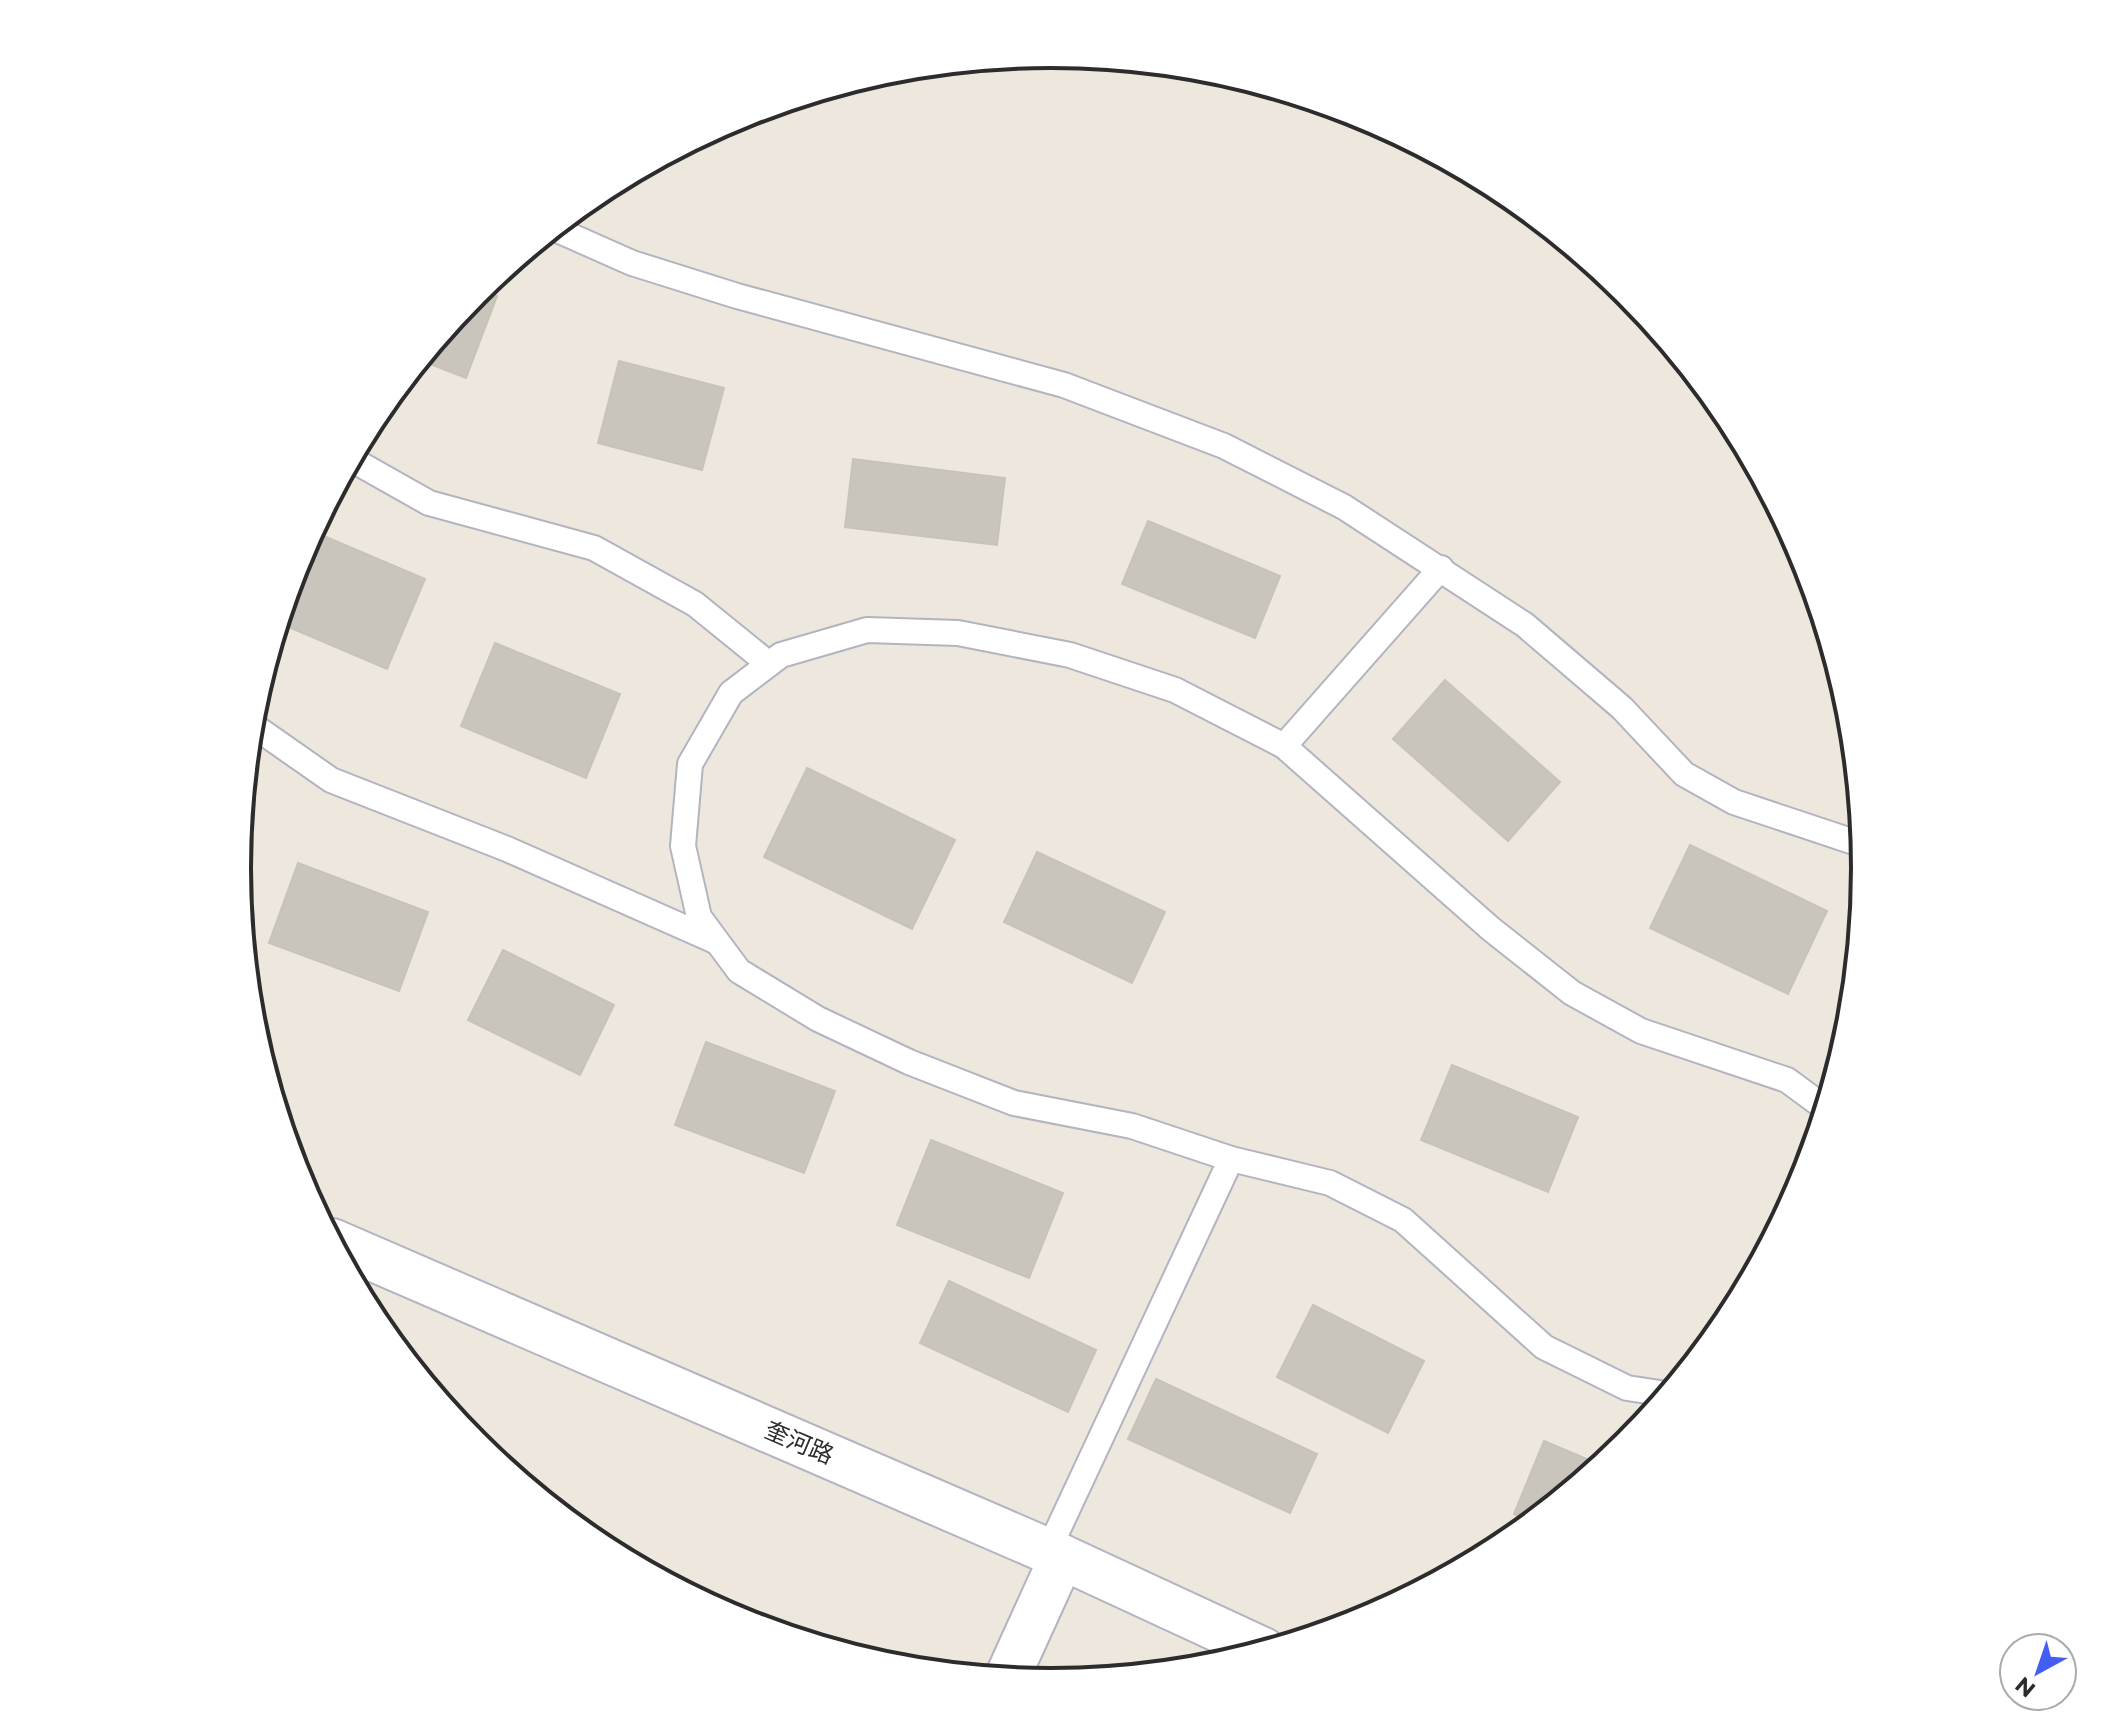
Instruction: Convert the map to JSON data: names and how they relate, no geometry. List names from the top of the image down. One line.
{"streets":{"street":["奎河路"]},"north":"bottom left"}
